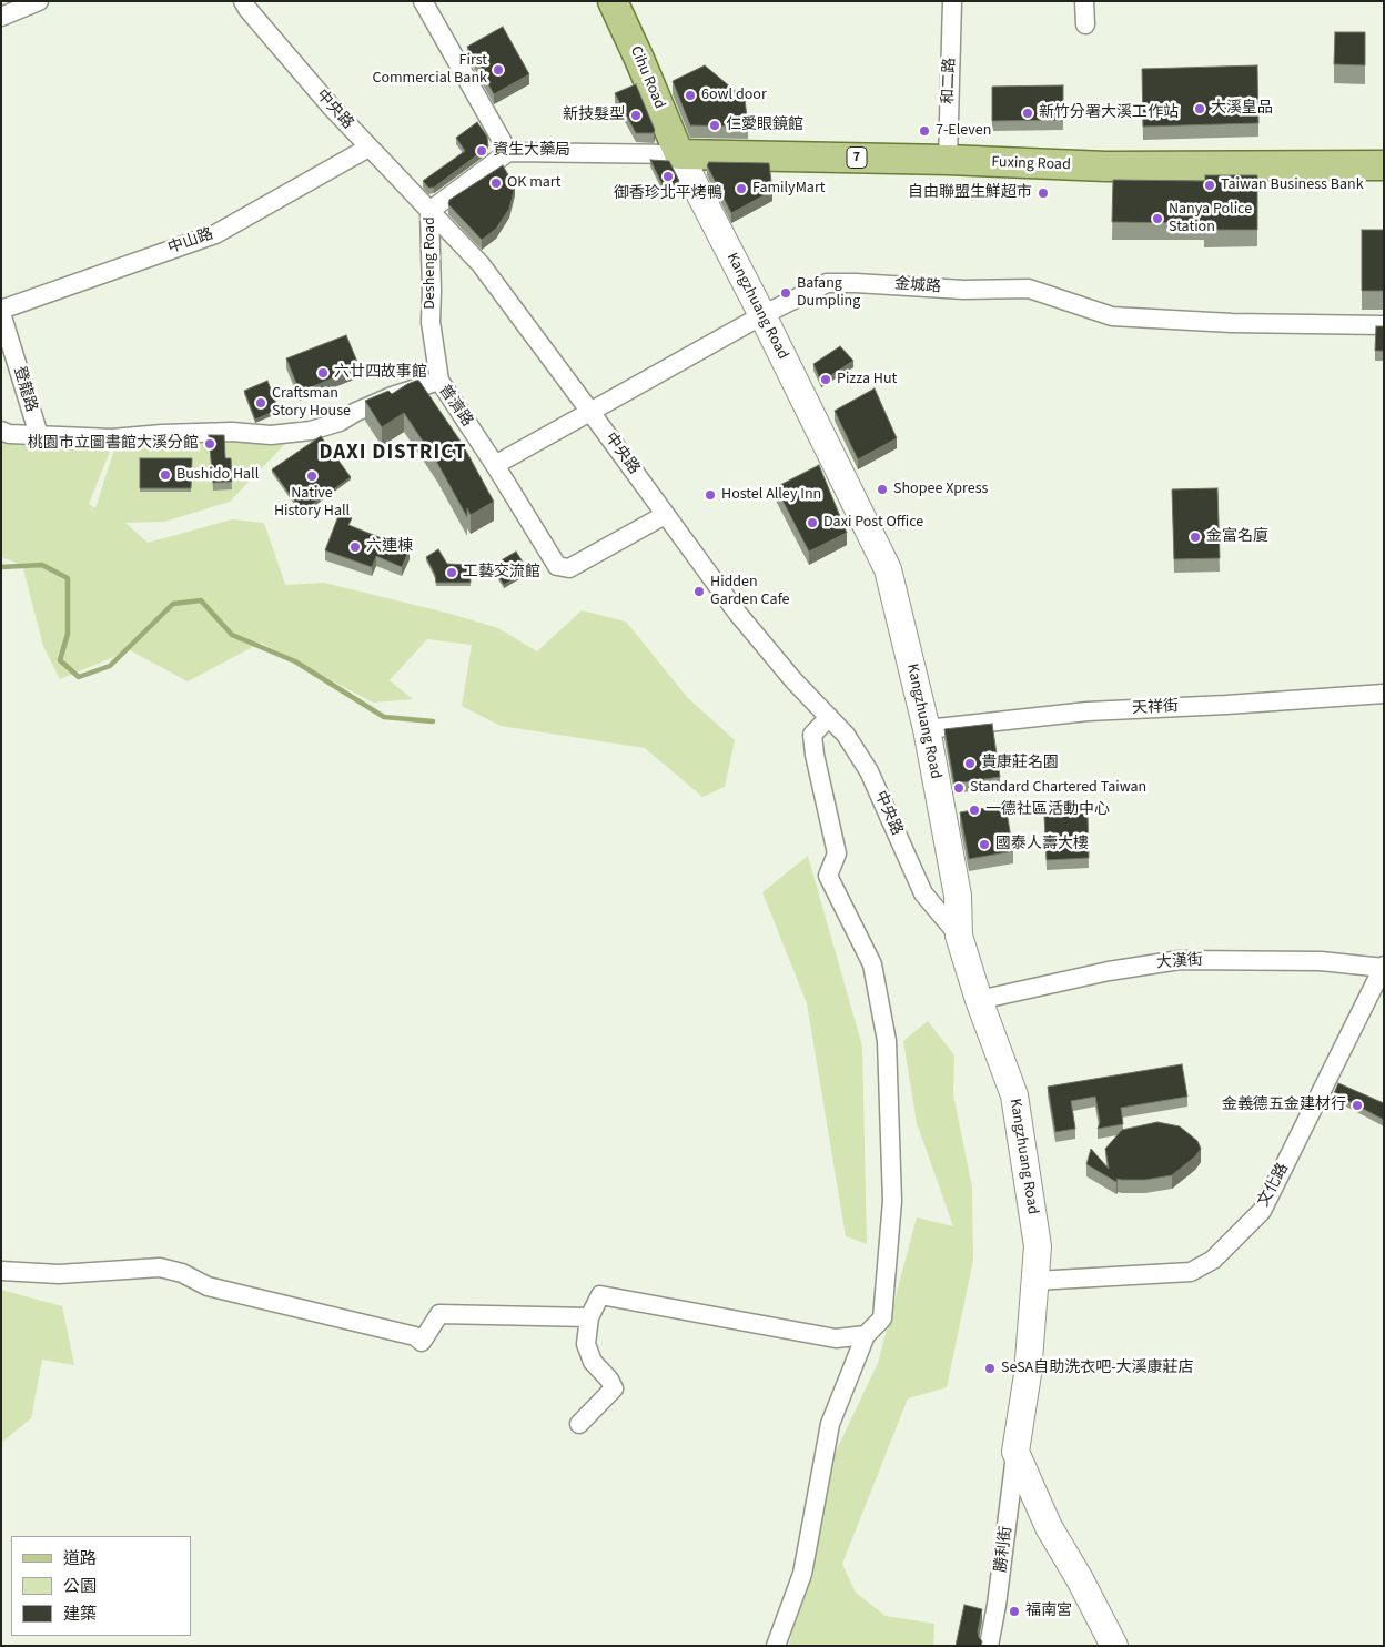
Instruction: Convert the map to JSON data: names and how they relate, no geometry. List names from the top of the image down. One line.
{"streets":{"main road":["Cihu Road","7","Fuxing Road"],"street":["和二路","中央路","中山路","Desheng Road","金城路","Kangzhuang Road","登龍路","普濟路","天祥街","大漢街","文化路","勝利街"]},"crossings":[["Cihu Road","Fuxing Road"],["Cihu Road","Kangzhuang Road"],["和二路","Fuxing Road"],["中央路","中山路"],["中央路","Desheng Road"],["中央路","金城路"],["中央路","Kangzhuang Road"],["中央路","普濟路"],["Fuxing Road","Kangzhuang Road"],["中山路","登龍路"],["Desheng Road","普濟路"],["金城路","Kangzhuang Road"],["金城路","普濟路"],["Kangzhuang Road","天祥街"],["Kangzhuang Road","大漢街"],["Kangzhuang Road","文化路"],["Kangzhuang Road","勝利街"],["登龍路","普濟路"],["大漢街","文化路"]],"districts":["DAXI DISTRICT"],"places":["First Commercial Bank","6owl door","大溪皇品","新竹分署大溪工作站","新技髮型","仁愛眼鏡館","7-Eleven","資生大藥局","御香珍北平烤鴨","OK mart","Taiwan Business Bank","FamilyMart","自由聯盟生鮮超市","Nanya Police Station","Bafang Dumpling","六廿四故事館","Pizza Hut","Craftsman Story House","桃園市立圖書館大溪分館","Bushido Hall","Native History Hall","Shopee Xpress","Hostel Alley Inn","Daxi Post Office","金富名廈","六連棟","工藝交流館","Hidden Garden Cafe","貴康莊名園","Standard Chartered Taiwan","一德社區活動中心","國泰人壽大樓","金義德五金建材行","SeSA自助洗衣吧-大溪康莊店","福南宮"],"legend":["道路","公園","建築"]}
